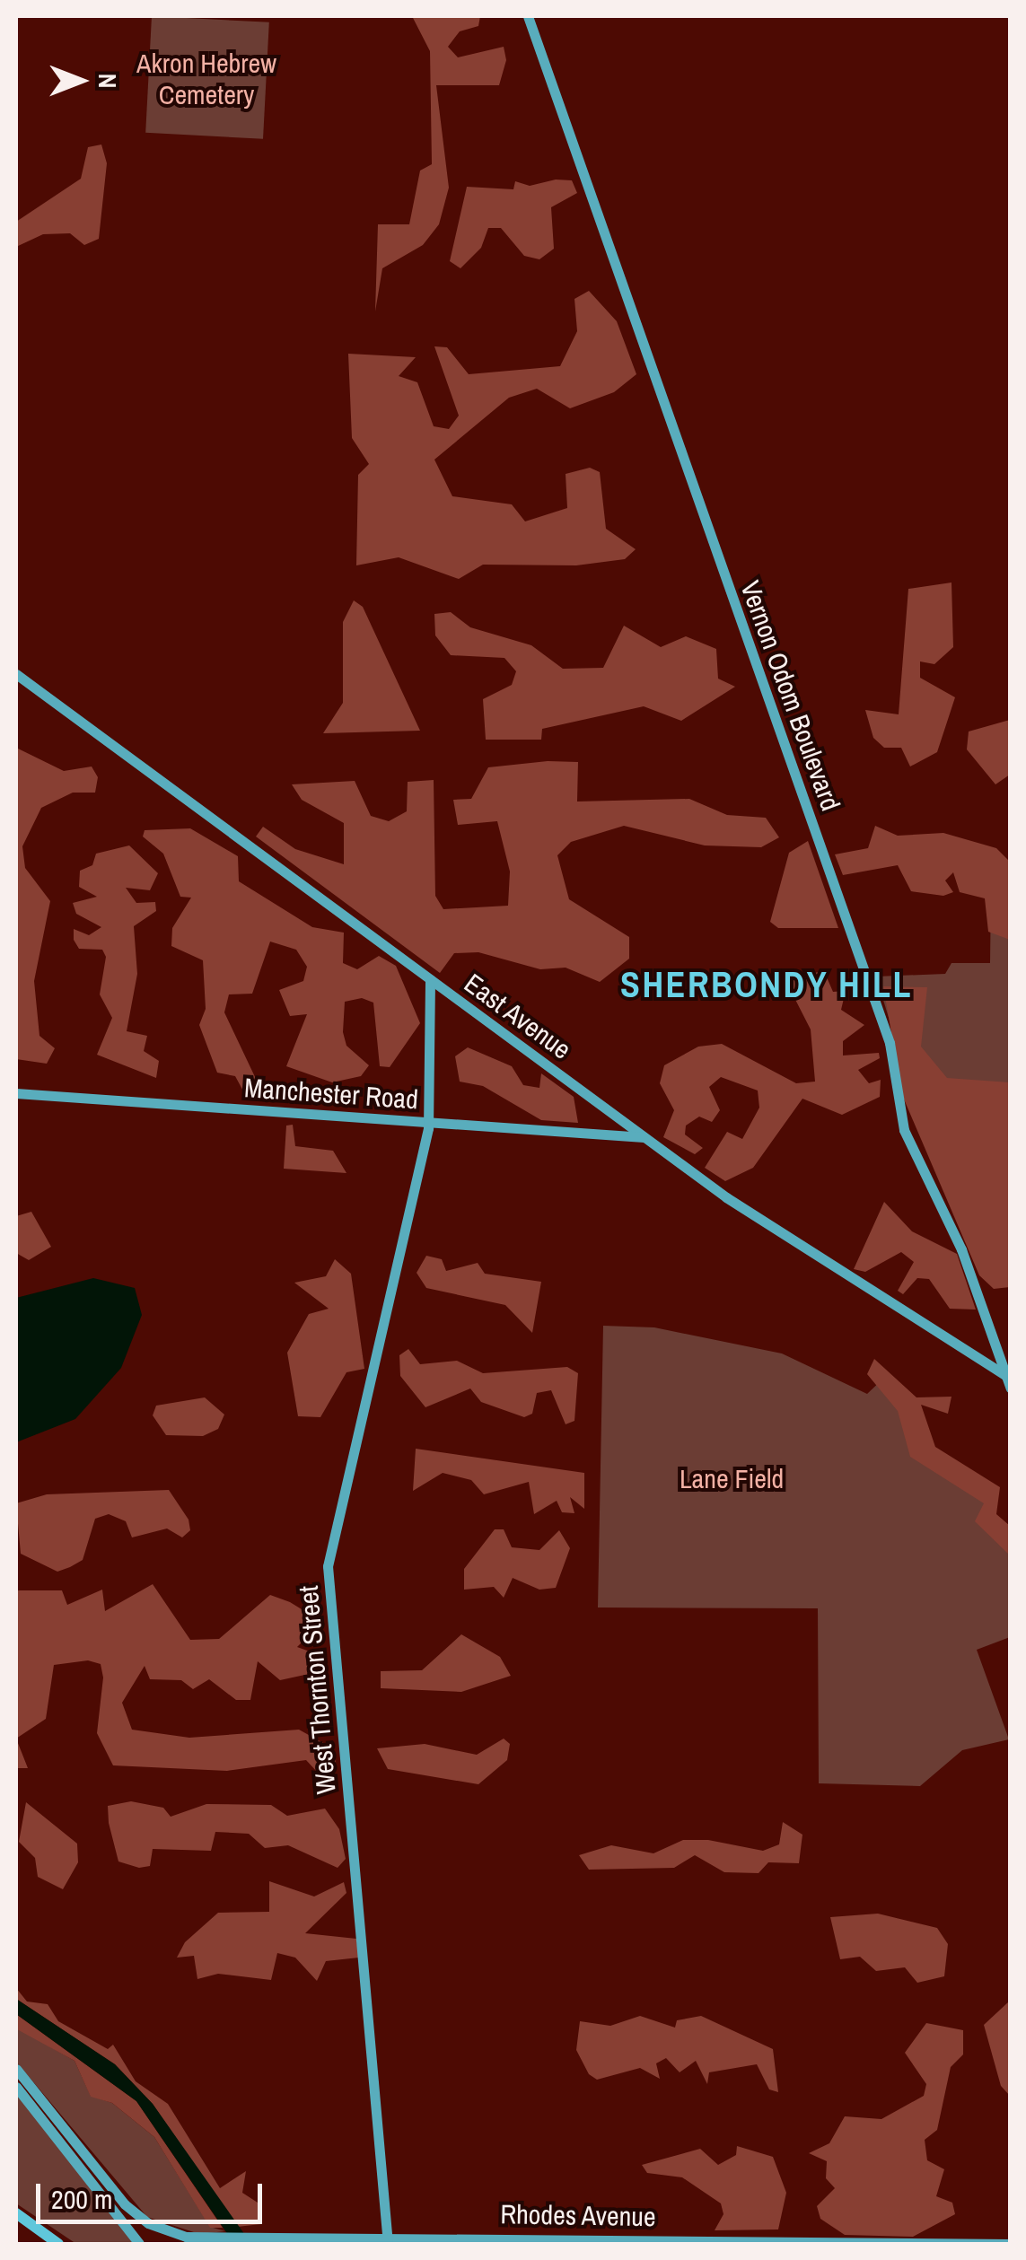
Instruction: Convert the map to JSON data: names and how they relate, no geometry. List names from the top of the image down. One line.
{"streets":{"main road":["Vernon Odom Boulevard","East Avenue","Manchester Road","West Thornton Street","Rhodes Avenue"]},"crossings":[["Vernon Odom Boulevard","East Avenue"],["East Avenue","Manchester Road"],["East Avenue","West Thornton Street"],["Manchester Road","West Thornton Street"],["West Thornton Street","Rhodes Avenue"]],"districts":["SHERBONDY HILL"],"parks":["Akron Hebrew Cemetery","Lane Field"],"scale_bar":"200 m","north":"right"}
